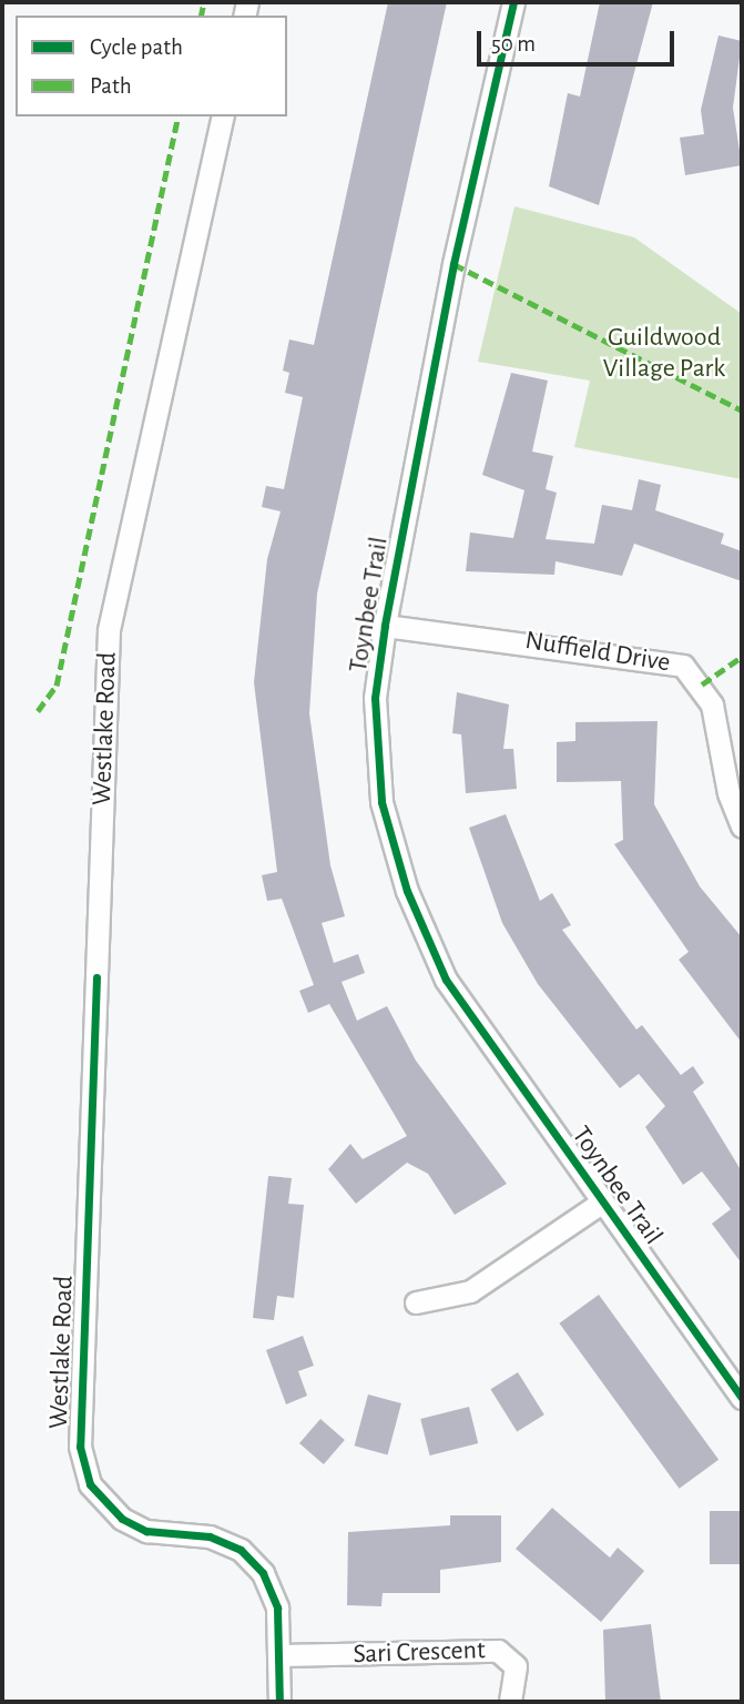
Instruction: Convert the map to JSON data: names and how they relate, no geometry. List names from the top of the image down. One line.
{"streets":{"street":["Toynbee Trail","Nuffield Drive","Westlake Road","Sari Crescent"]},"crossings":[["Toynbee Trail","Nuffield Drive"],["Westlake Road","Sari Crescent"]],"parks":["Guildwood Village Park"],"legend":["Cycle path","Path"],"scale_bar":"50 m"}
